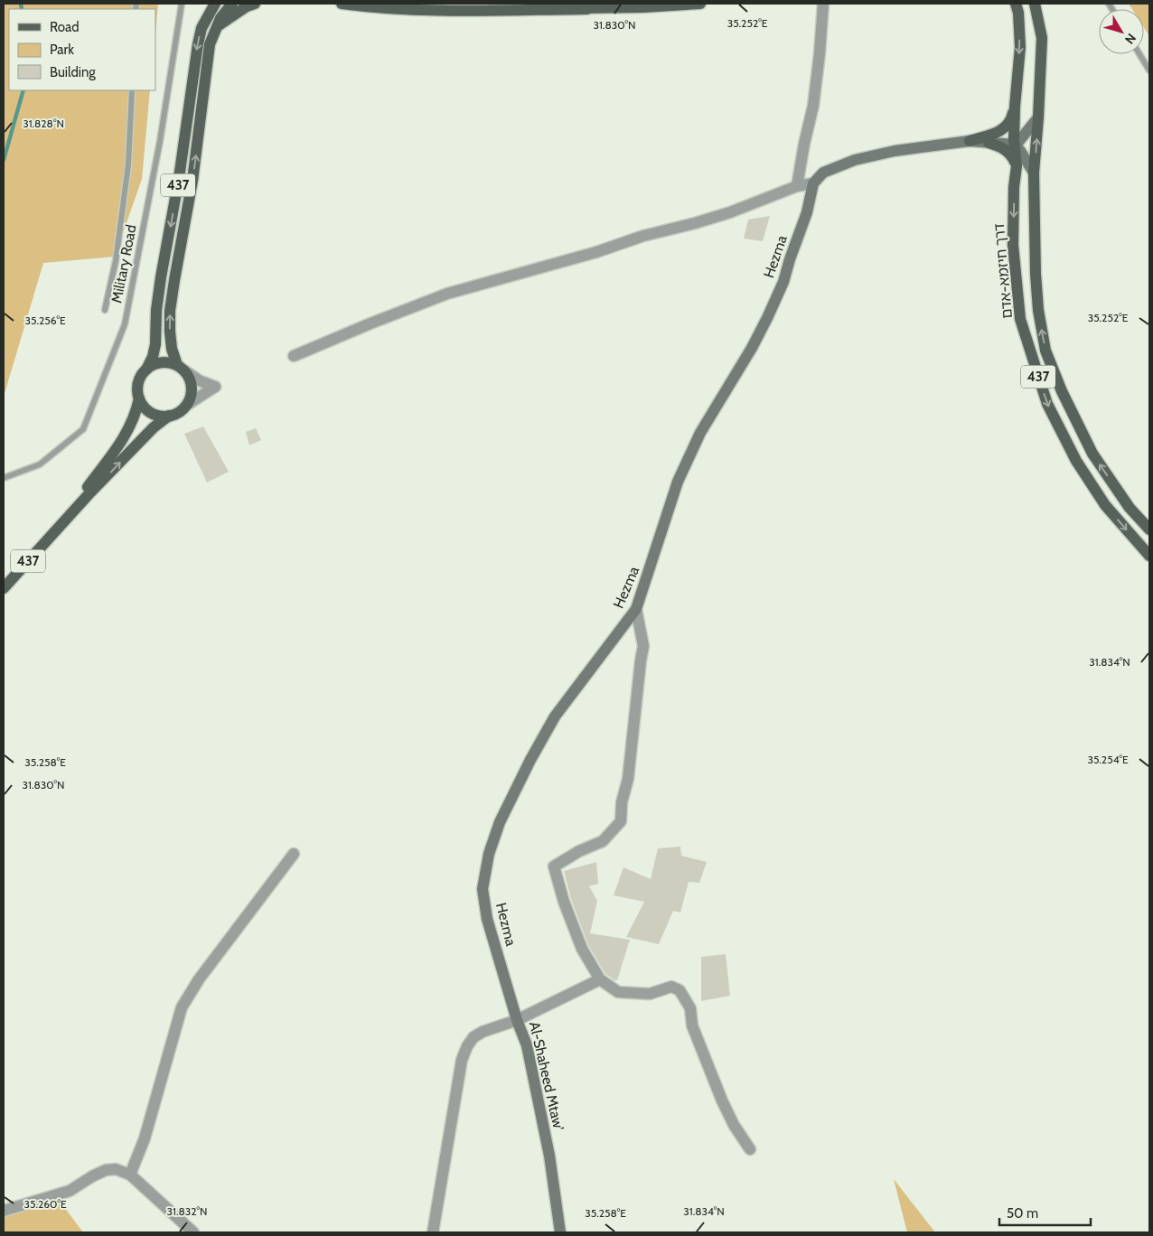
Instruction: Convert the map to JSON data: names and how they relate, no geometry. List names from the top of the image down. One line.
{"streets":{"main road":["437","דרך חיזמא-אדם"],"street":["Hezma","Al-Shaheed Mtaw'"],"lane":["Military Road"]},"crossings":[["Hezma","Al-Shaheed Mtaw'"]],"legend":["Road","Park","Building"],"scale_bar":"50 m","north":"bottom right","coordinates":["35.252°E","31.830°N","31.828°N","35.256°E","31.834°N","35.254°E","35.258°E","35.260°E","31.832°N"]}
